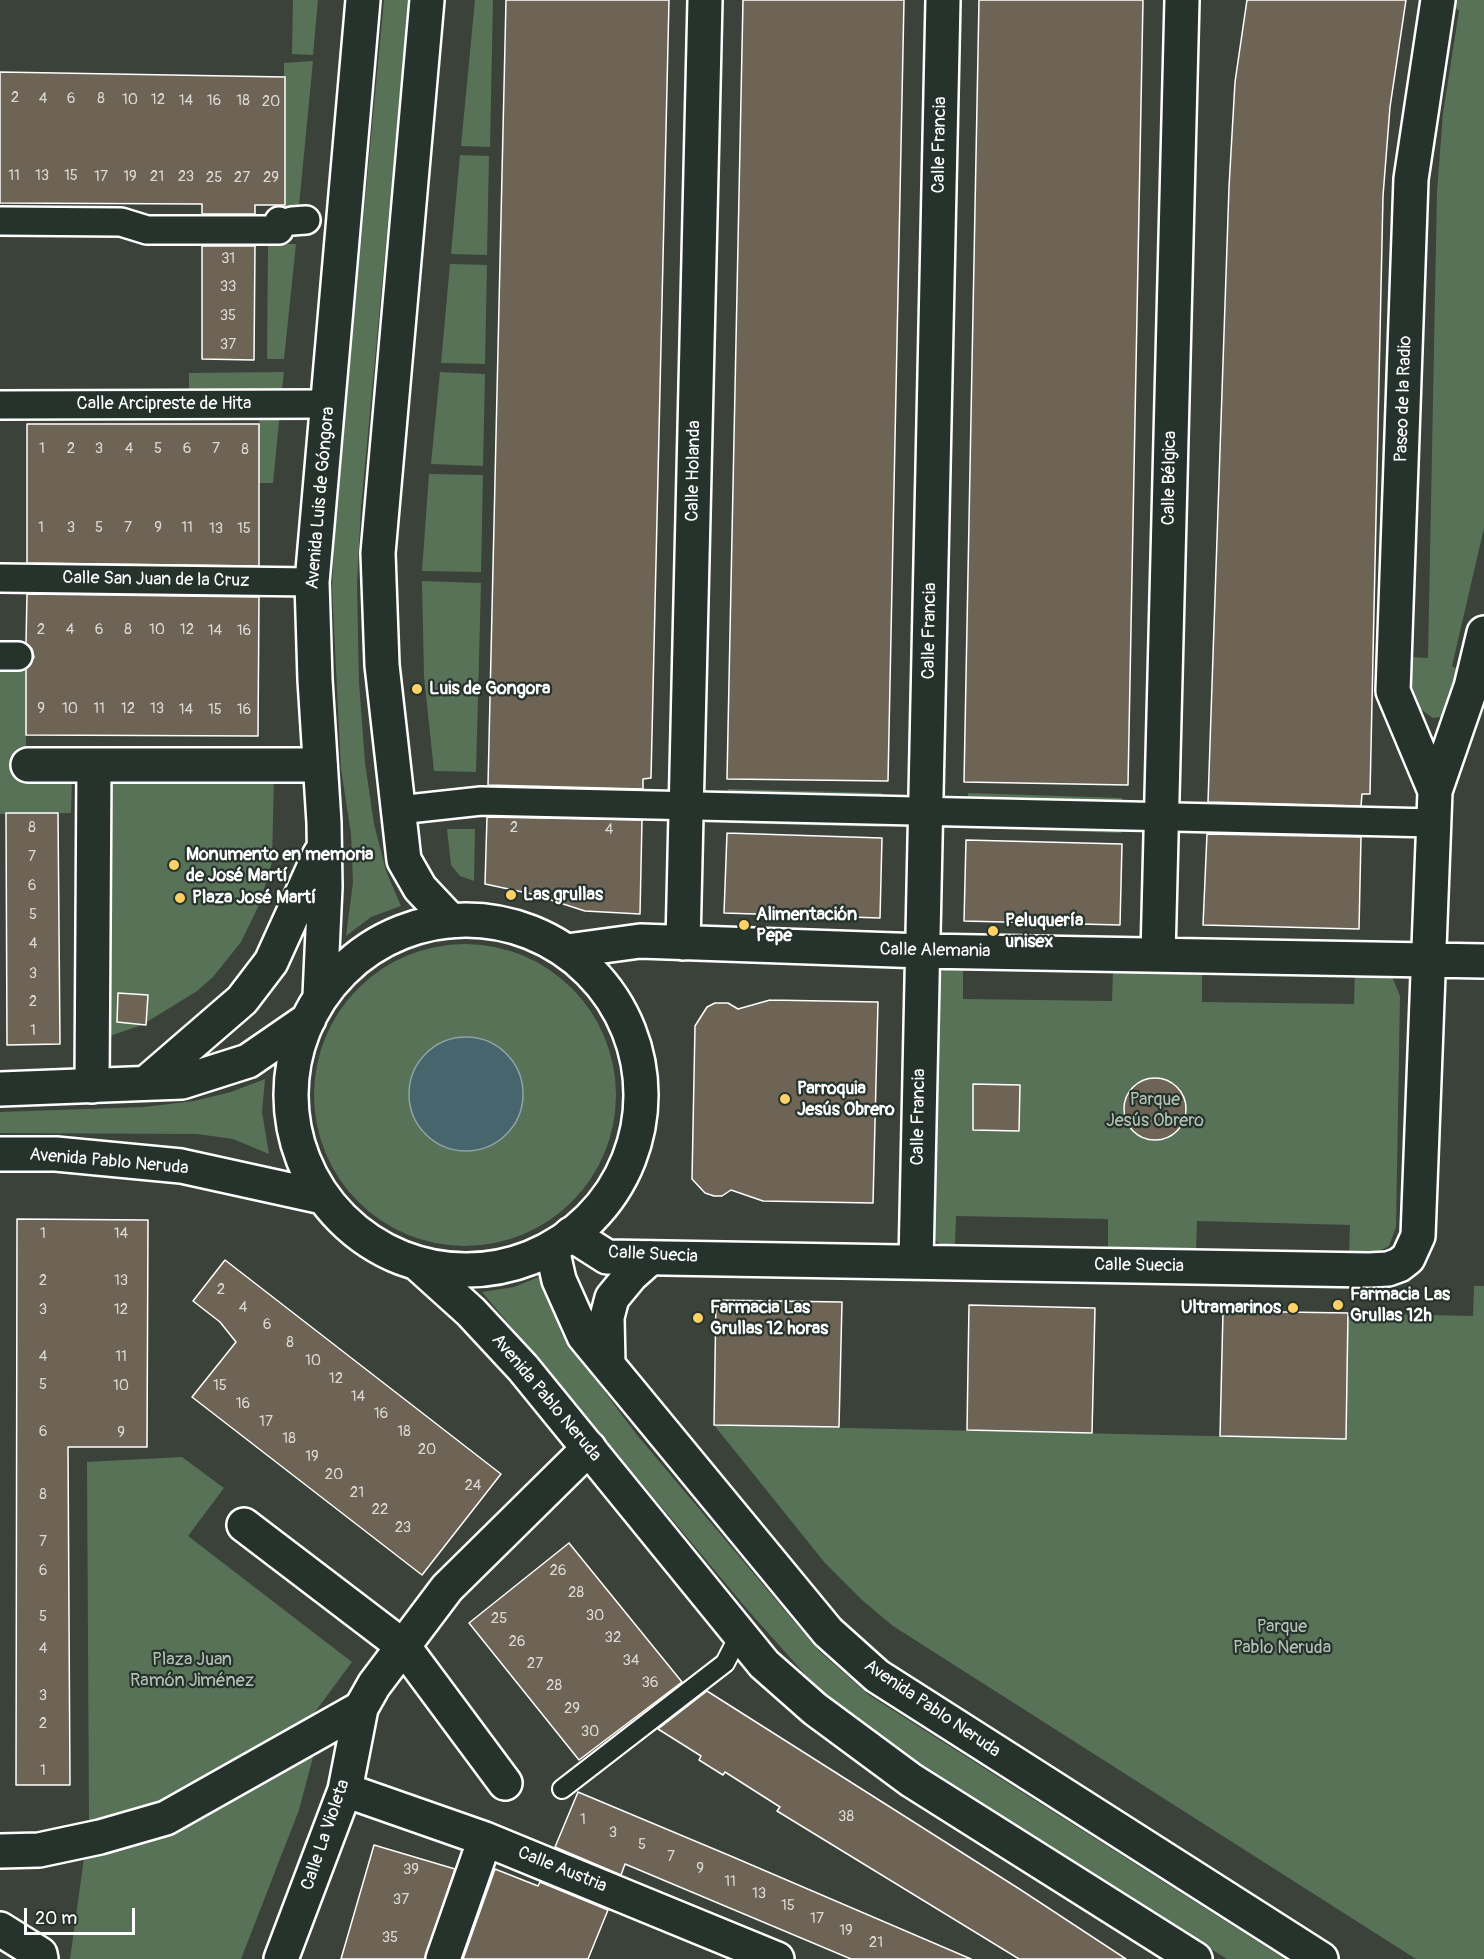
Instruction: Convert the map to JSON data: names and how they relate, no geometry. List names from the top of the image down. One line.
{"streets":{"street":["Calle Francia","Paseo de la Radio","Calle Arcipreste de Hita","Calle Holanda","Calle Bélgica","Avenida Luis de Góngora","Calle San Juan de la Cruz","Calle Alemania","Avenida Pablo Neruda","Calle Suecia","Calle La Violeta","Calle Austria"]},"crossings":[["Calle Francia","Calle Alemania"],["Calle Francia","Calle Suecia"],["Paseo de la Radio","Calle Alemania"],["Paseo de la Radio","Calle Suecia"],["Calle Arcipreste de Hita","Avenida Luis de Góngora"],["Calle Holanda","Calle Alemania"],["Calle Bélgica","Calle Alemania"],["Avenida Luis de Góngora","Calle San Juan de la Cruz"],["Calle Alemania","Calle Suecia"],["Avenida Pablo Neruda","Calle Suecia"],["Calle La Violeta","Calle Austria"]],"parks":["Parque Jesús Obrero","Parque Pablo Neruda","Plaza Juan Ramón Jiménez"],"places":["Luis de Gongora","Monumento en memoria de José Martí","Las grullas","Plaza José Martí","Alimentación Pepe","Peluquería unisex","Parroquia Jesús Obrero","Farmacia Las Grullas 12h","Ultramarinos","Farmacia Las Grullas 12 horas"],"house_numbers":["2","4","6","8","10","12","14","16","18","20","11","13","15","17","19","21","23","25","27","29","31","33","35","37","1","2","3","4","5","6","7","8","1","3","5","7","9","11","13","15","2","4","6","8","10","12","14","16","9","10","11","12","13","14","15","16","8","2","4","7","6","5","4","3","2","1","1","14","2","13","2","4","3","12","6","8","4","11","10","12","5","10","15","14","16","16","17","6","18","9","18","20","19","20","24","21","8","22","23","7","6","26","28","30","5","25","32","26","4","34","27","36","28","3","29","2","30","1","38","1","3","5","7","9","39","11","13","37","15","17","19","35","21"],"scale_bar":"20 m"}
